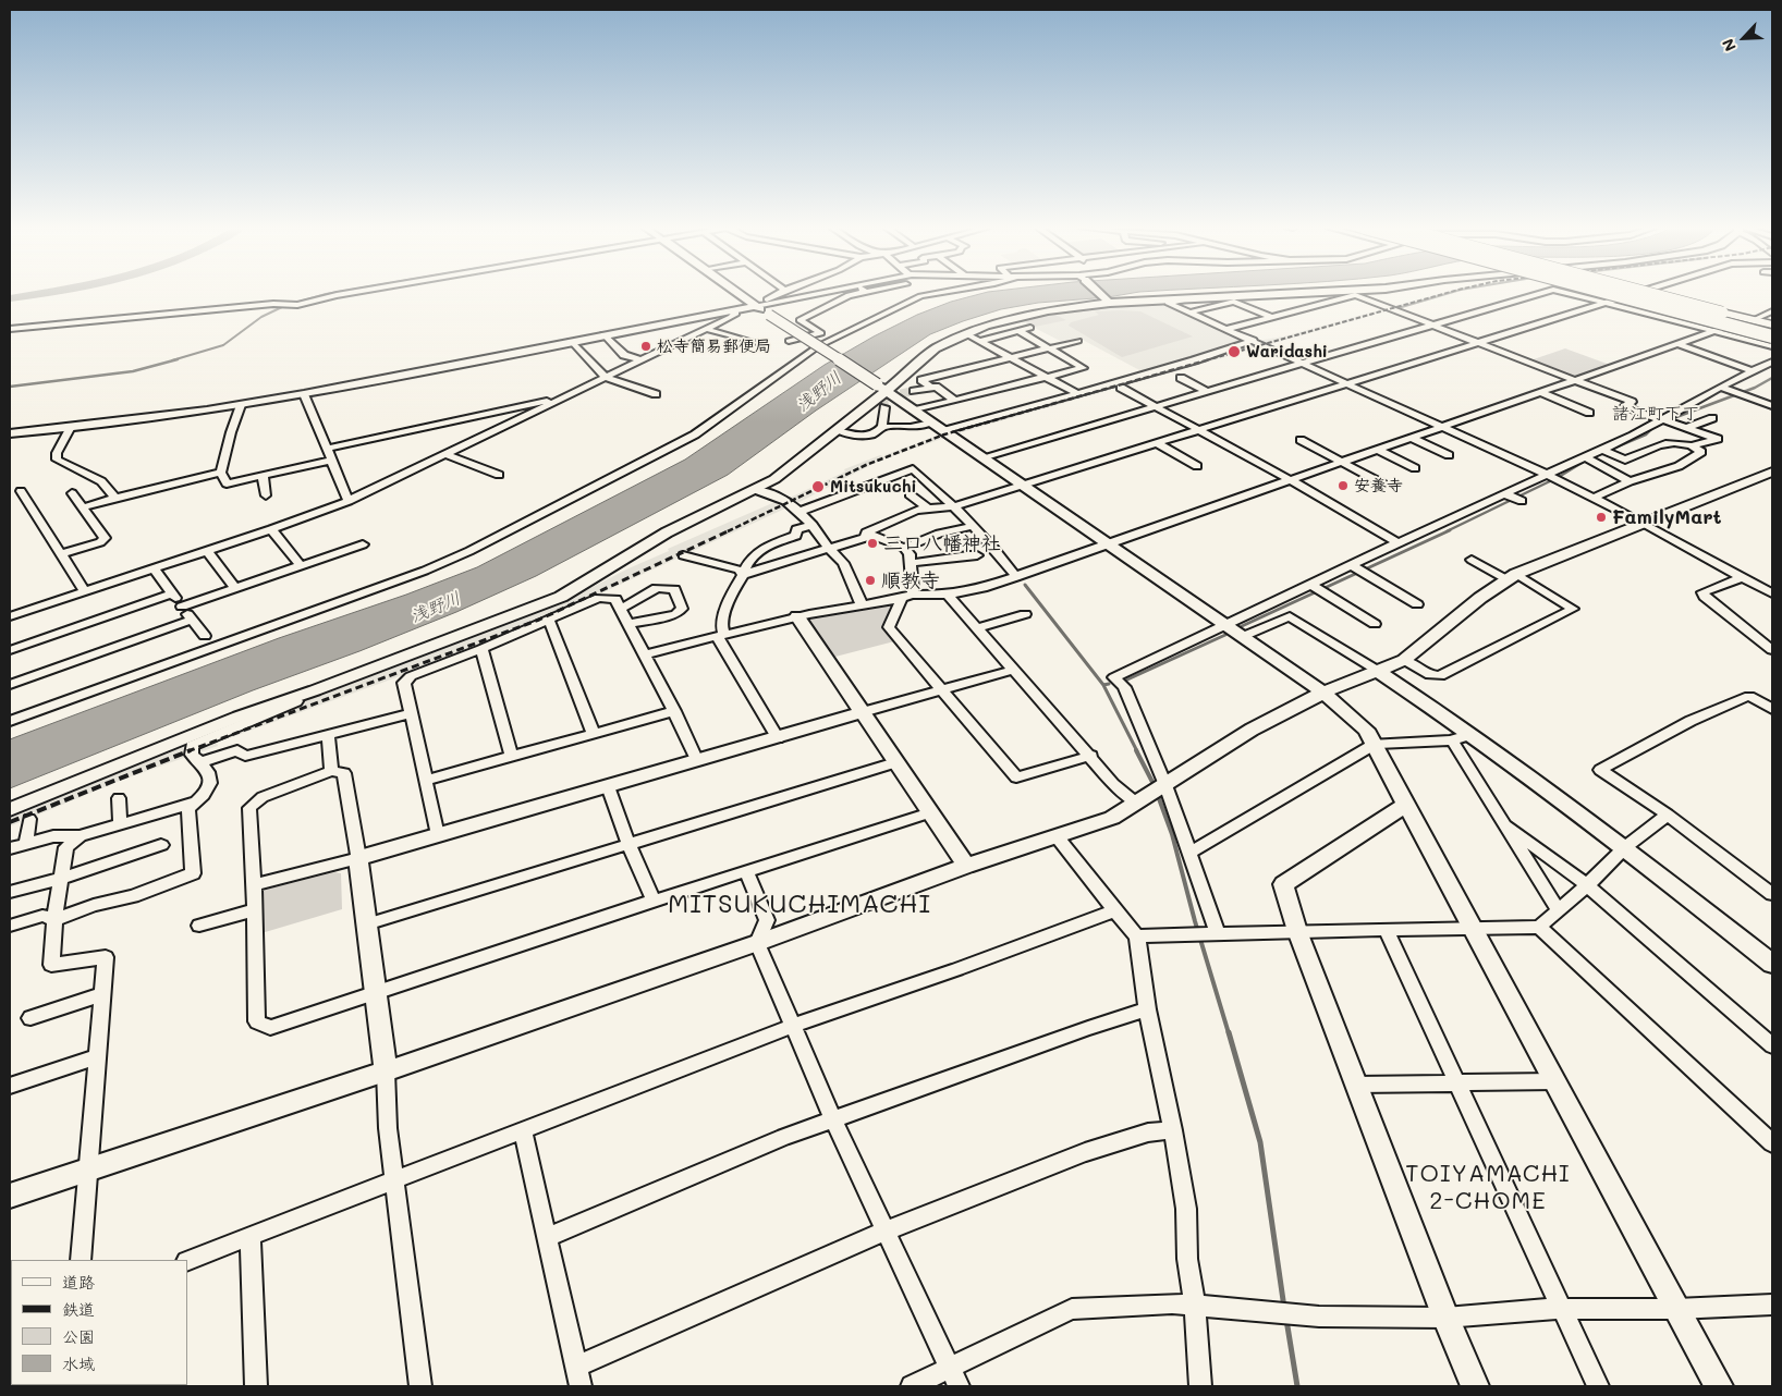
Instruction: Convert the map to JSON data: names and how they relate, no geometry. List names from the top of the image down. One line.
{"districts":["諸江町下丁","MITSUKUCHIMACHI","TOIYAMACHI 2-CHOME"],"water":["浅野川"],"places":["松寺簡易郵便局","Waridashi","安養寺","Mitsukuchi","FamilyMart","三口八幡神社","順教寺"],"legend":["道路","鉄道","公園","水域"],"north":"bottom left"}
